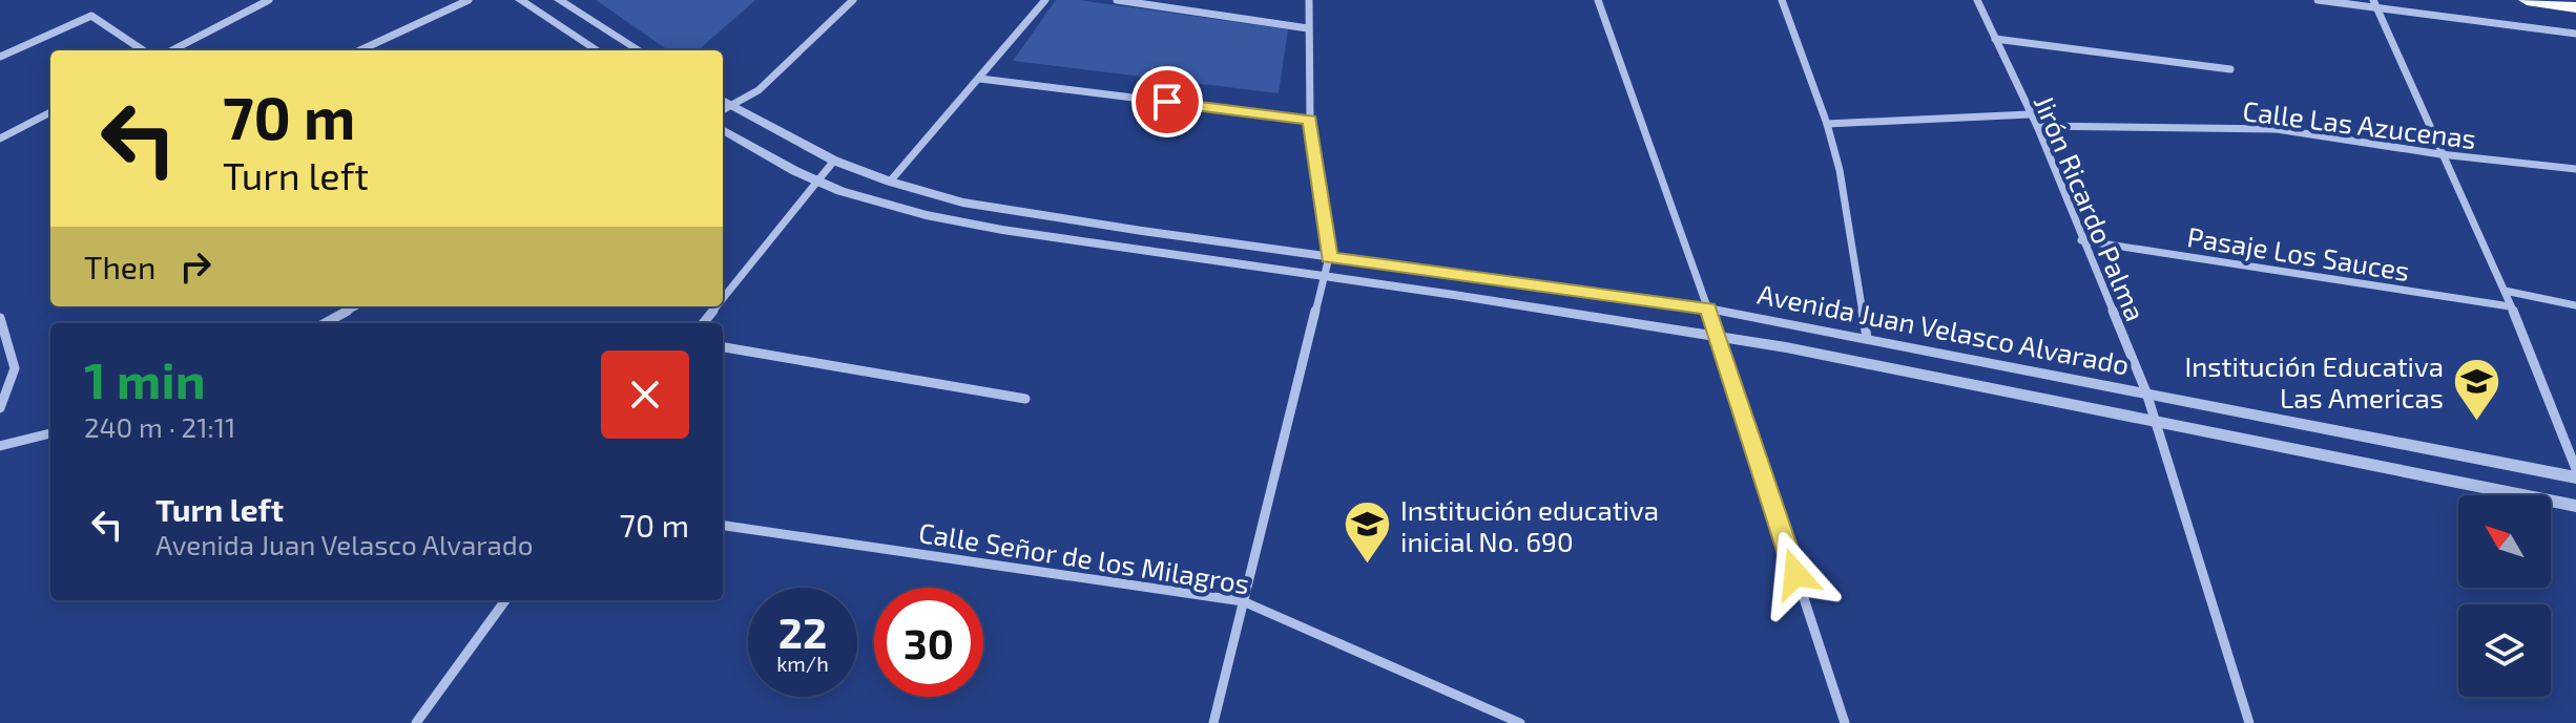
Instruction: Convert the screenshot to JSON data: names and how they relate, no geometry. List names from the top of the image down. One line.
{"streets":{"street":["Calle Las Azucenas","Jirón Ricardo Palma","Pasaje Los Sauces","Avenida Juan Velasco Alvarado","Calle Señor de los Milagros"]},"crossings":[["Calle Las Azucenas","Jirón Ricardo Palma"],["Jirón Ricardo Palma","Pasaje Los Sauces"],["Jirón Ricardo Palma","Avenida Juan Velasco Alvarado"]],"places":{"school or university":["Institución Educativa Las Americas","Institución educativa inicial No. 690"]},"north":"top left","page":{"turn":["70 m","Turn left"],"then":"Then","heading":["1 min","240 m · 21:11"],"list":[{"name":"Turn left","note":"Avenida Juan Velasco Alvarado","value":"70 m"}],"speed":"22 km/h","limit":"30"}}
